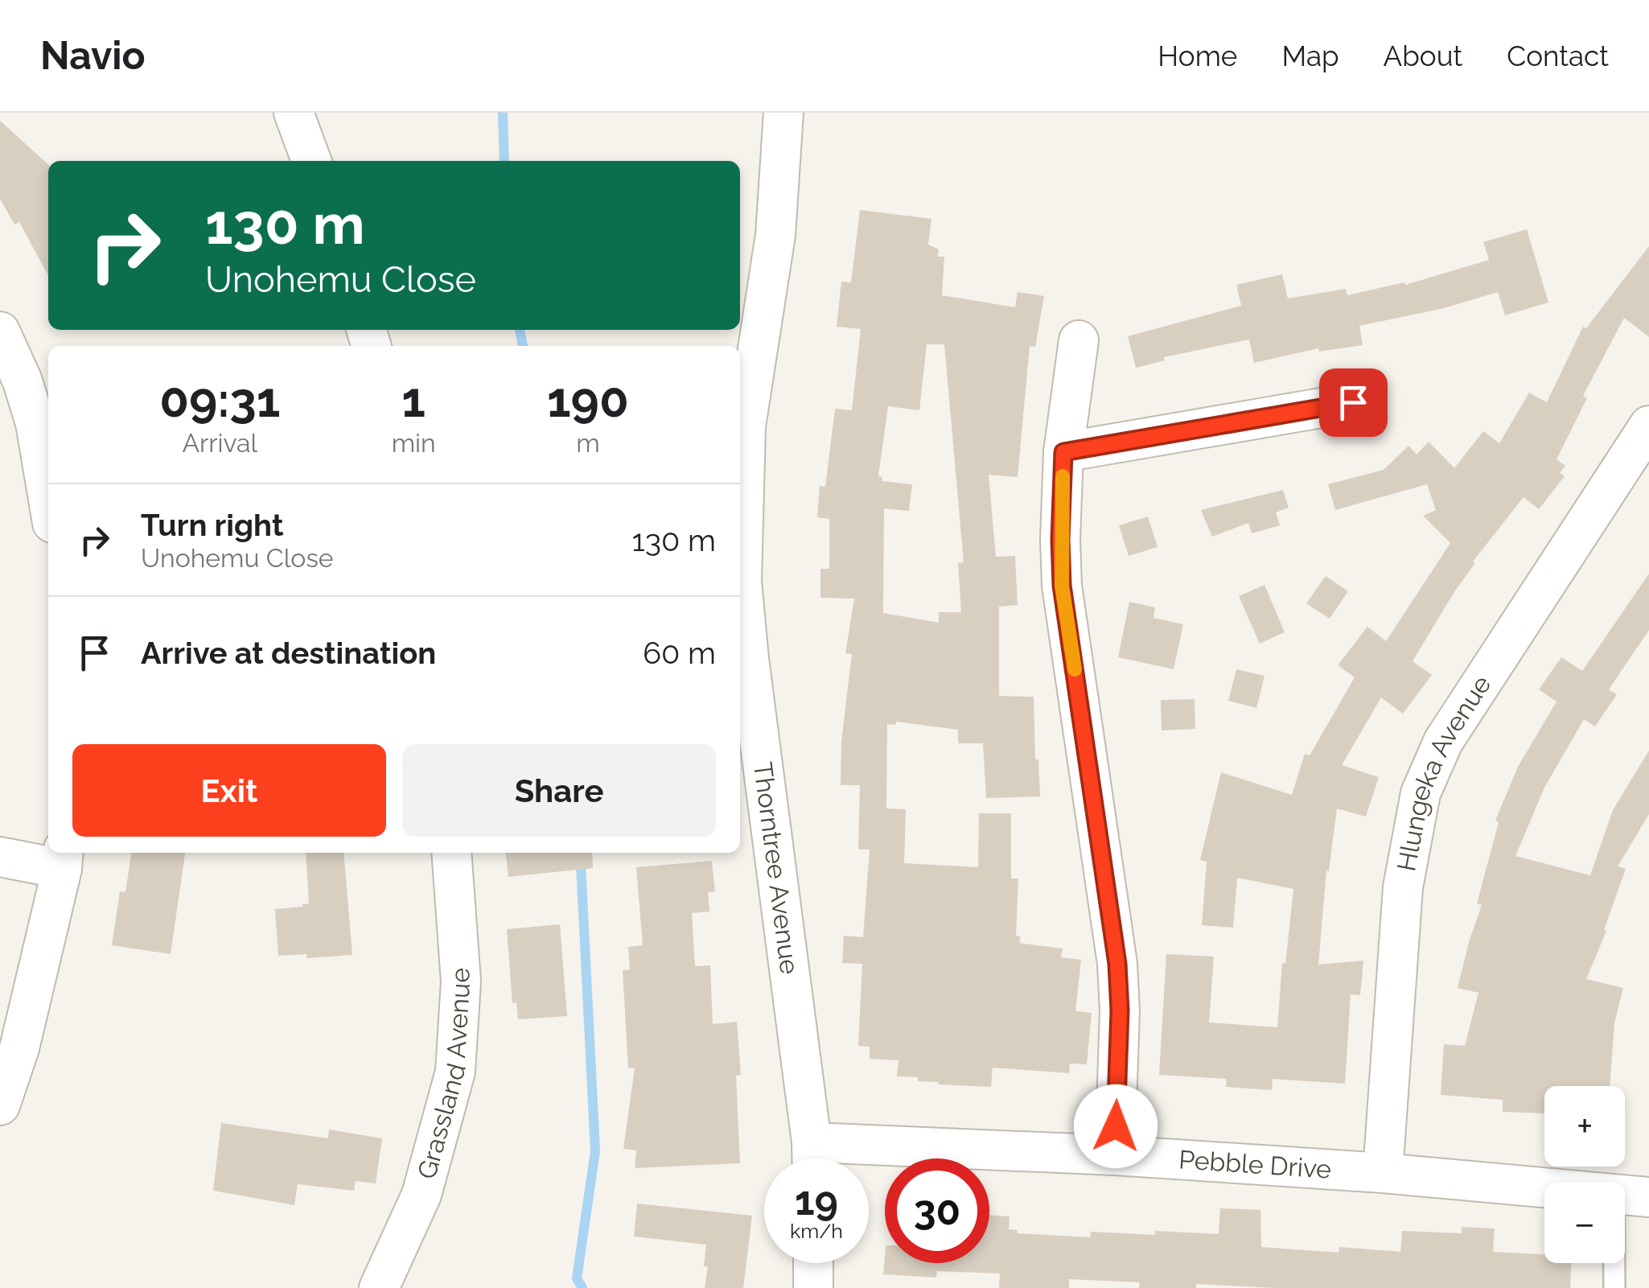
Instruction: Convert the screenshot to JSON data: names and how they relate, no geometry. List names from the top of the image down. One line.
{"streets":{"street":["Hlungeka Avenue","Thorntree Avenue","Grassland Avenue","Pebble Drive"]},"crossings":[["Hlungeka Avenue","Pebble Drive"]],"page":{"header":"Navio","nav":["Home","Map","About","Contact"],"turn":["130 m","Unohemu Close"],"eta":["09:31","Arrival","1","min","190","m"],"list":[{"name":"Turn right","note":"Unohemu Close","value":"130 m"},{"name":"Arrive at destination","value":"60 m"}],"buttons":["Exit","Share"],"map_buttons":["+","−"],"speed":"19 km/h","limit":"30"}}
